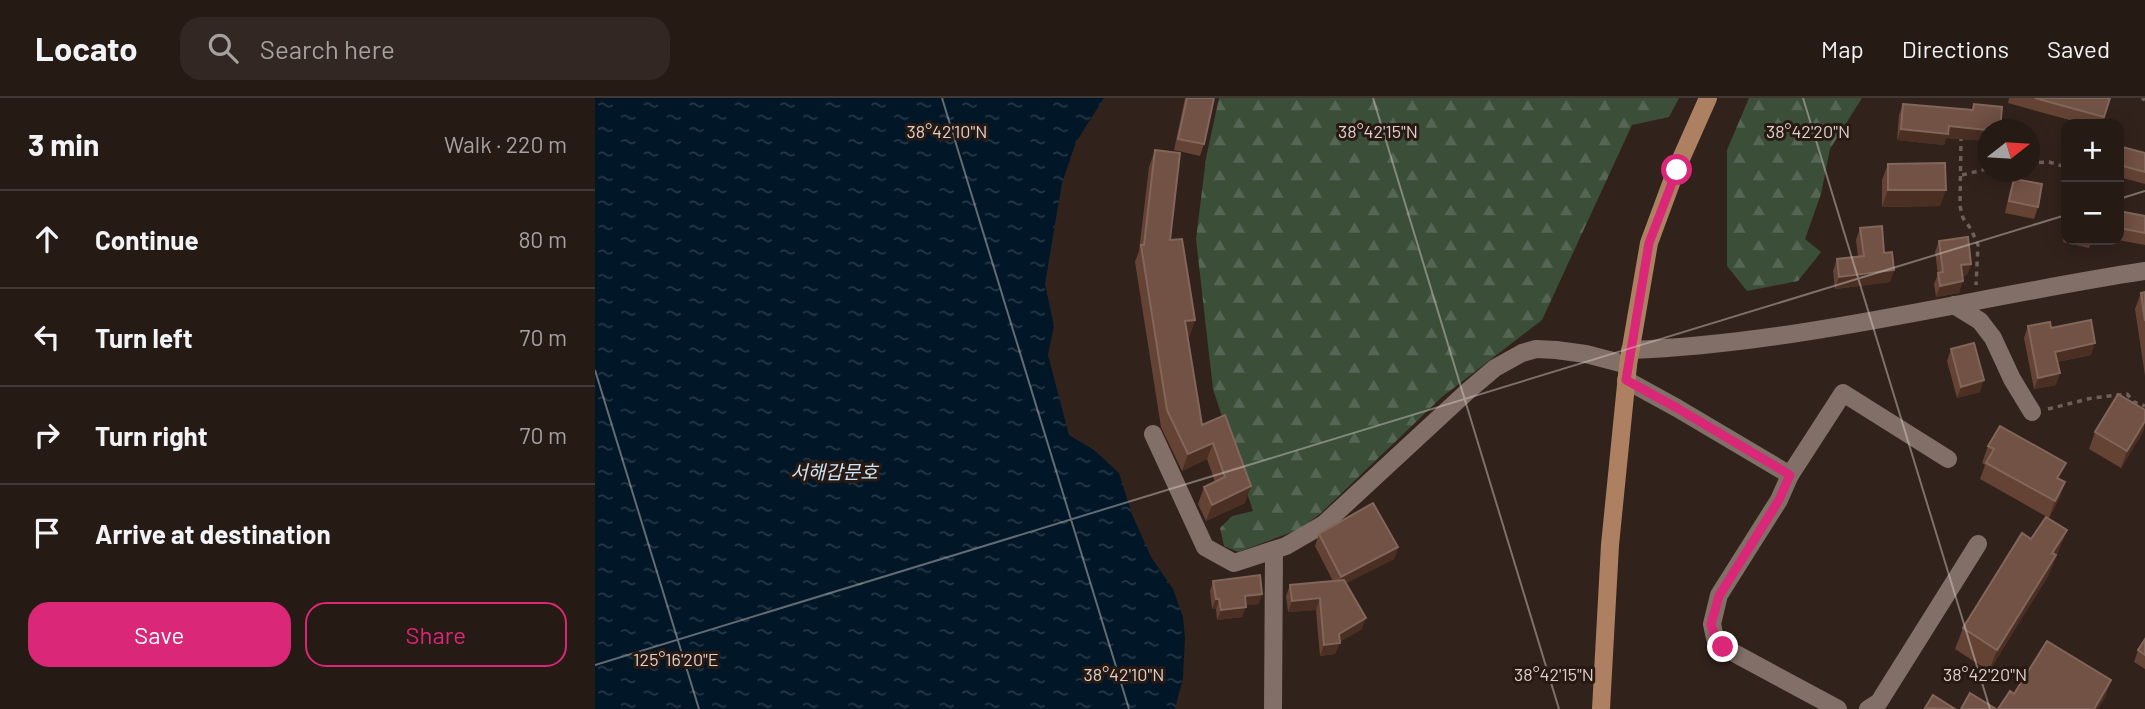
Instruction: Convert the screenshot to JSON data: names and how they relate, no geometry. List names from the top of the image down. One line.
{"water":["서해갑문호"],"north":"right","page":{"header":"Locato","search":"Search here","nav":["Map","Directions","Saved"],"heading":["3 min","Walk · 220 m"],"map_buttons":["+","−"],"list":[["Continue","80 m"],["Turn left","70 m"],["Turn right","70 m"],"Arrive at destination"],"buttons":["Save","Share"]},"coordinates":["38°42'10\"N","38°42'15\"N","38°42'20\"N","125°16'20\"E"]}
